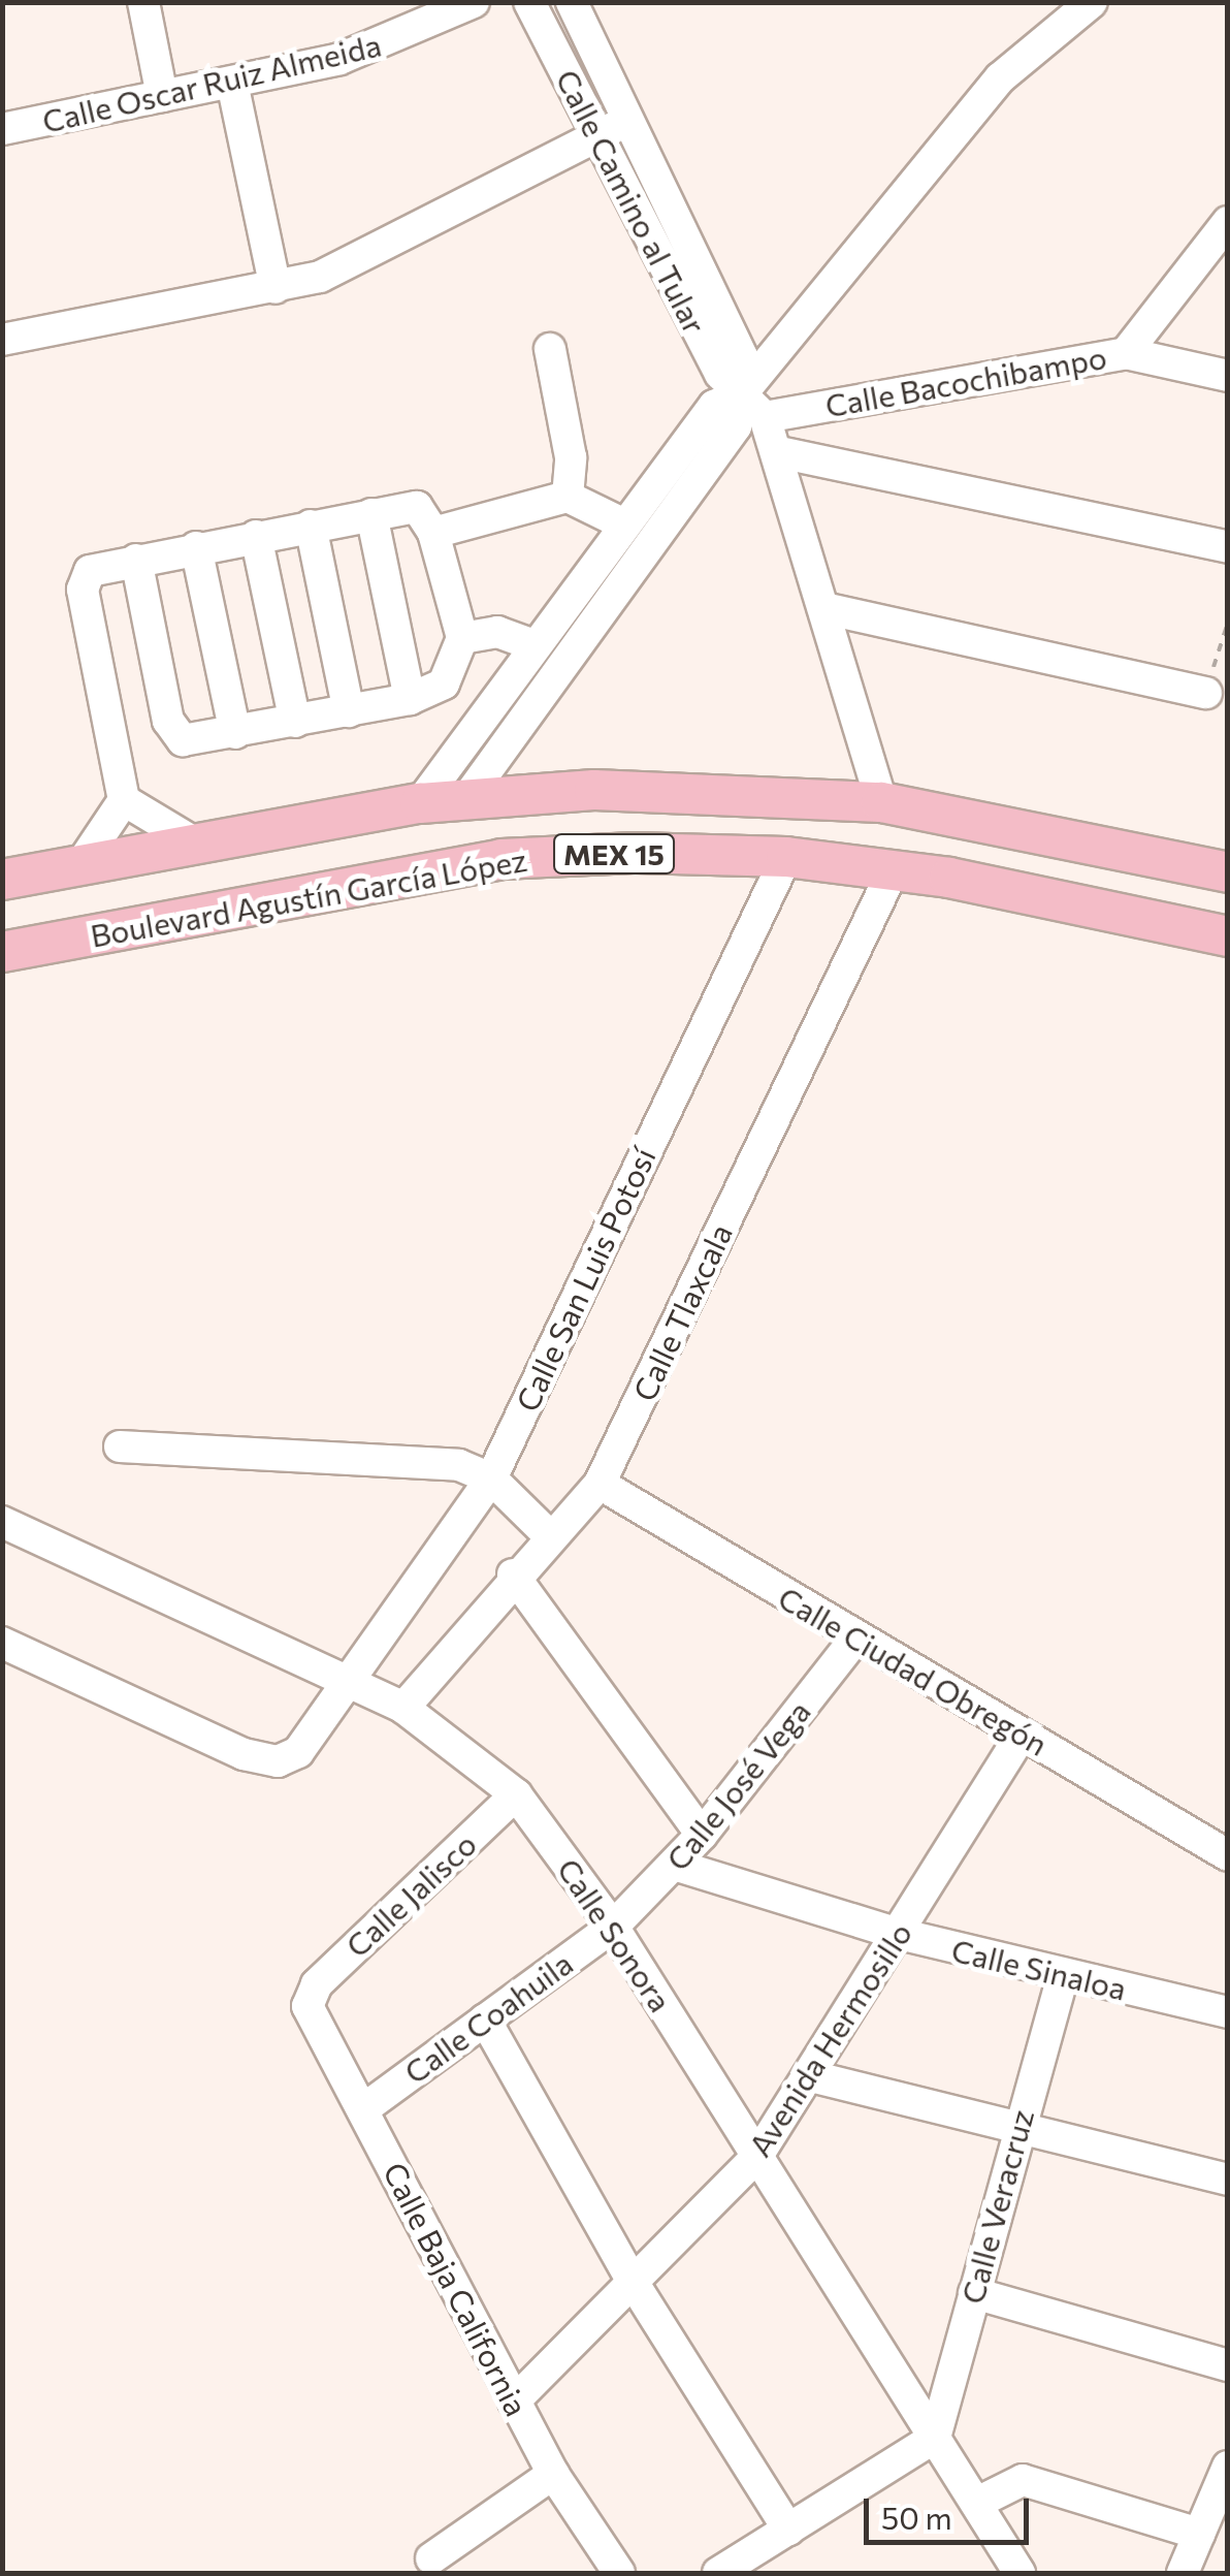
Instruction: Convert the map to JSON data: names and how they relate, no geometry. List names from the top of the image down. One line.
{"streets":{"main road":["MEX 15","Boulevard Agustín García López"],"street":["Calle Oscar Ruiz Almeida","Calle Camino al Tular","Calle Bacochibampo","Calle San Luis Potosí","Calle Tlaxcala","Calle Ciudad Obregón","Calle José Vega","Calle Jalisco","Calle Sonora","Calle Sinaloa","Calle Coahuila","Avenida Hermosillo","Calle Veracruz","Calle Baja California"]},"crossings":[["Calle Camino al Tular","Calle Bacochibampo"],["Calle Camino al Tular","Boulevard Agustín García López"],["Boulevard Agustín García López","Calle San Luis Potosí"],["Boulevard Agustín García López","Calle Tlaxcala"],["Calle San Luis Potosí","Calle Sonora"],["Calle Tlaxcala","Calle Ciudad Obregón"],["Calle Tlaxcala","Calle Sonora"],["Calle Ciudad Obregón","Calle José Vega"],["Calle Ciudad Obregón","Avenida Hermosillo"],["Calle José Vega","Calle Sonora"],["Calle José Vega","Calle Sinaloa"],["Calle José Vega","Calle Coahuila"],["Calle Jalisco","Calle Sonora"],["Calle Jalisco","Calle Baja California"],["Calle Sonora","Calle Coahuila"],["Calle Sonora","Avenida Hermosillo"],["Calle Sonora","Calle Veracruz"],["Calle Sinaloa","Avenida Hermosillo"],["Calle Sinaloa","Calle Veracruz"],["Calle Coahuila","Calle Baja California"],["Avenida Hermosillo","Calle Baja California"]],"scale_bar":"50 m"}
